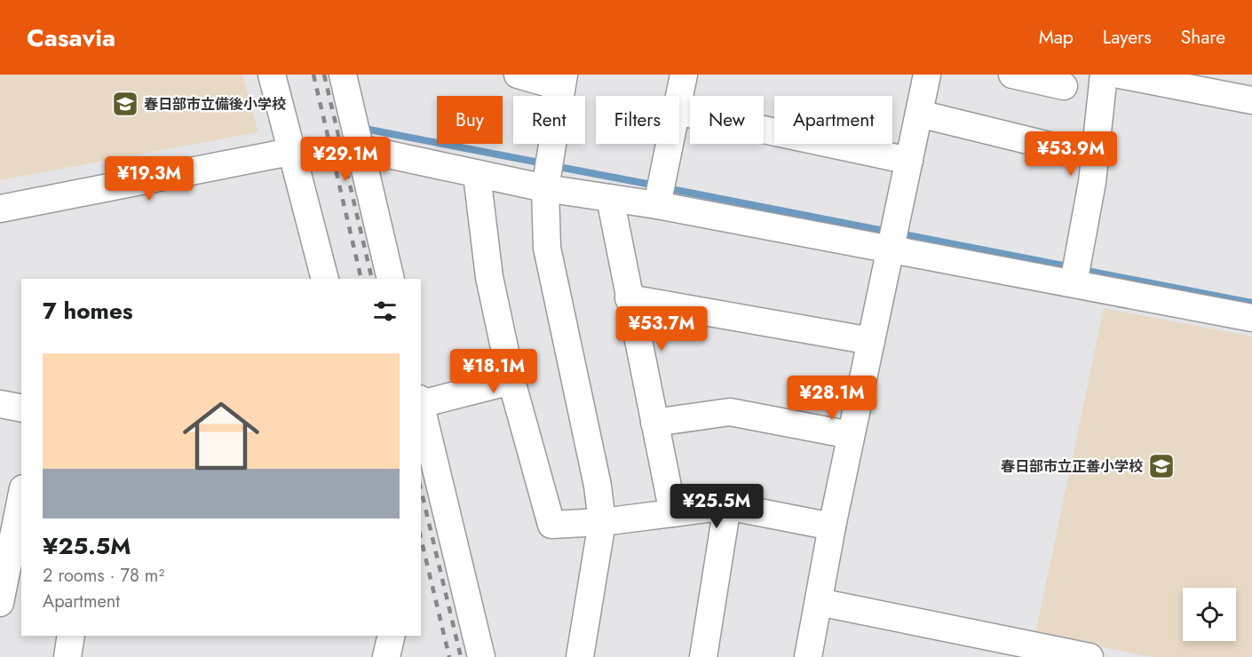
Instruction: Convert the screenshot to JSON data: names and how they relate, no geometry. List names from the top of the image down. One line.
{"places":{"school or university":["春日部市立備後小学校","春日部市立正善小学校"]},"page":{"header":"Casavia","nav":["Map","Layers","Share"],"chip":["Buy","Rent","Filters","New","Apartment"],"price":["¥53.9M","¥29.1M","¥19.3M","¥53.7M","¥18.1M","¥28.1M","¥25.5M"],"heading":"7 homes","list":[{"name":"¥25.5M","note":"2 rooms · 78 m² · Apartment"}]}}
